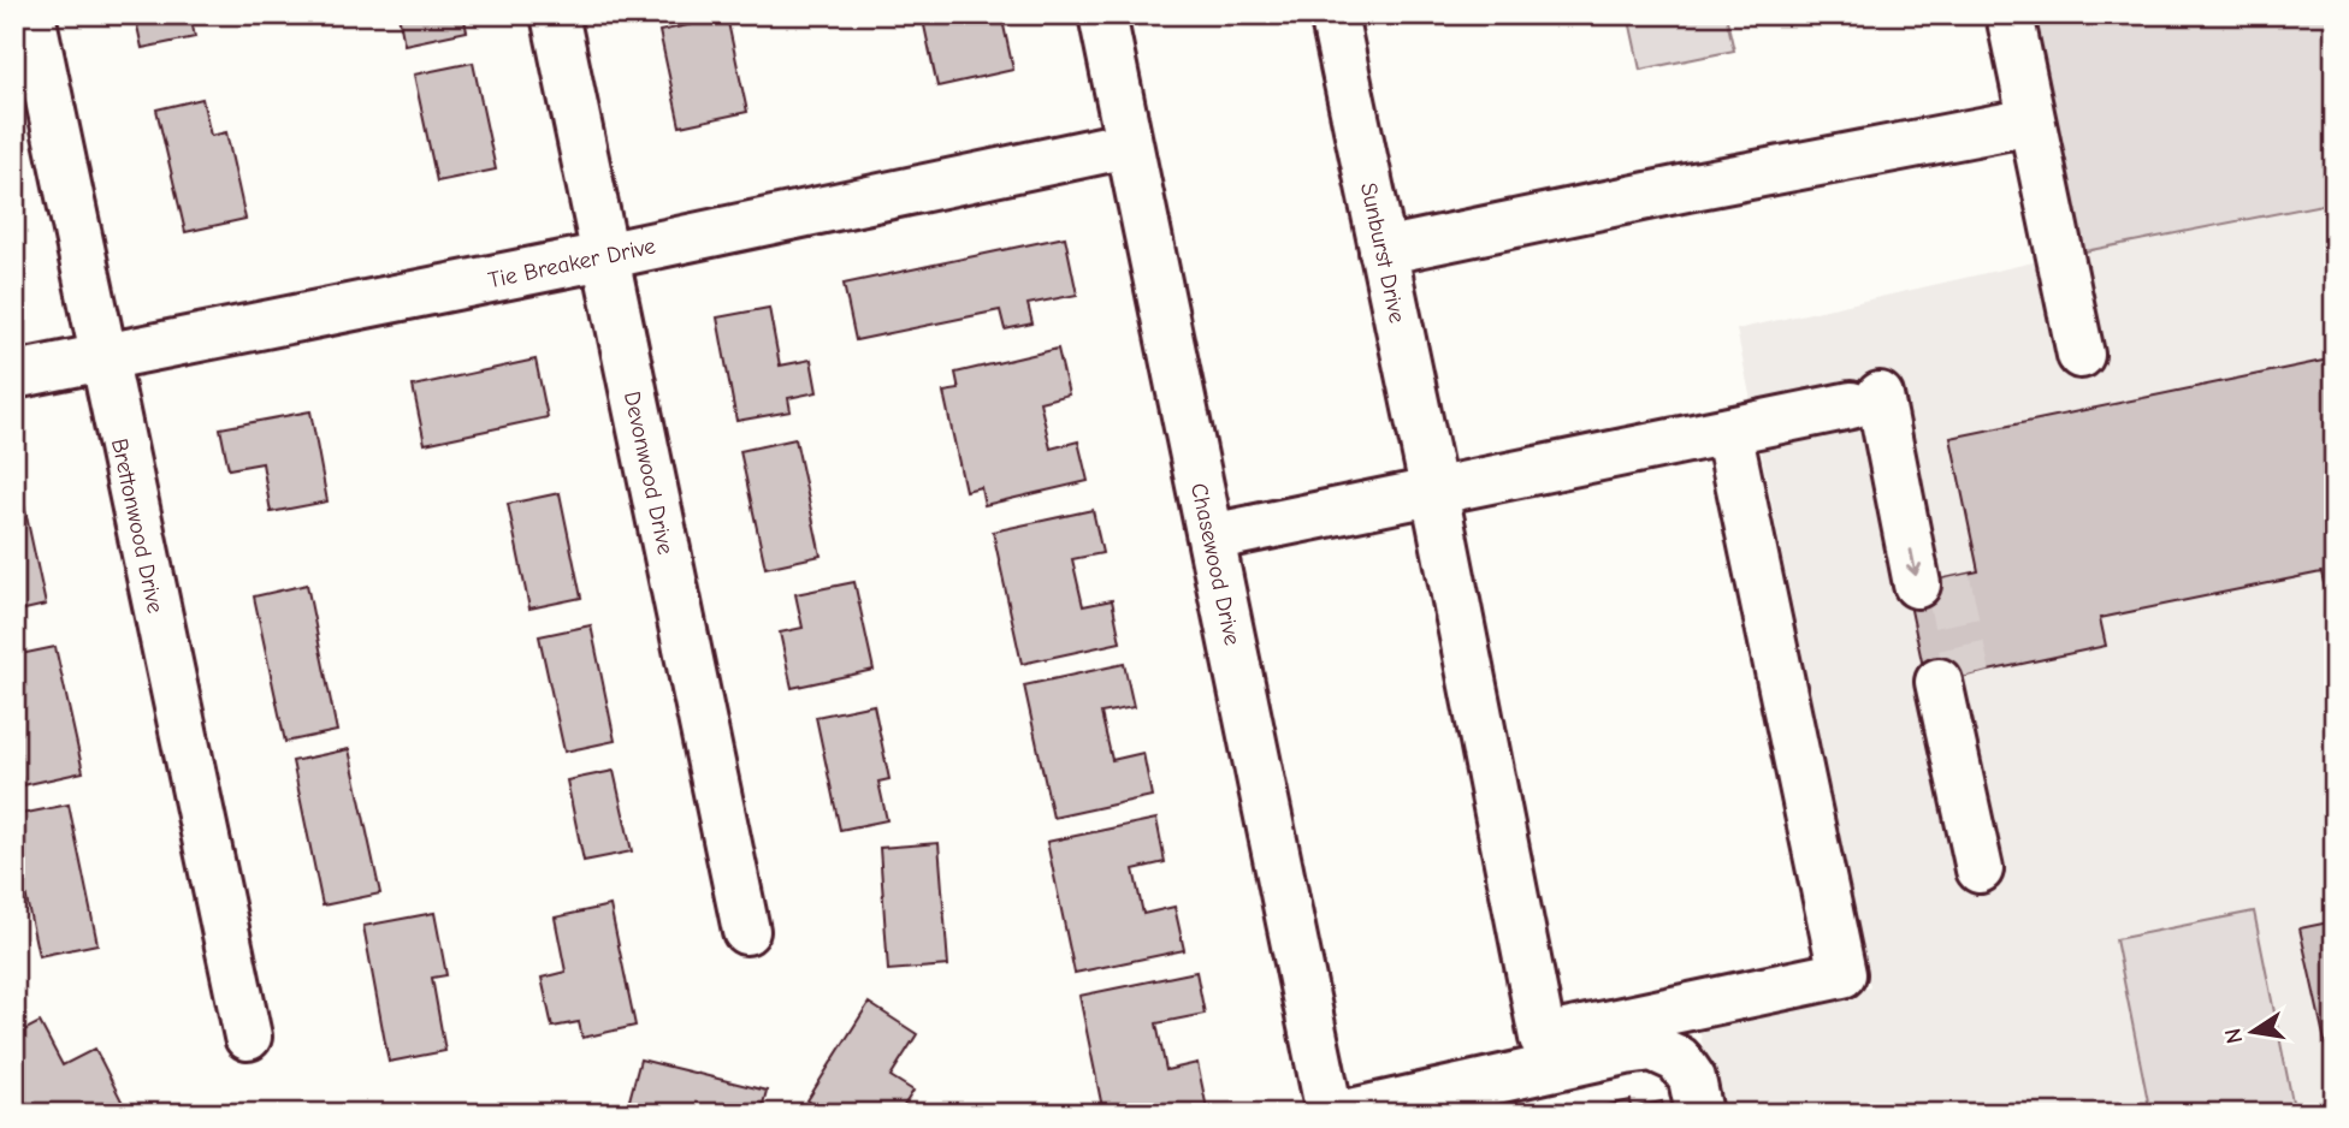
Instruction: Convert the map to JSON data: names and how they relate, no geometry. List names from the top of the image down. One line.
{"streets":{"street":["Sunburst Drive","Tie Breaker Drive","Devonwood Drive","Brettonwood Drive","Chasewood Drive"]},"crossings":[["Tie Breaker Drive","Devonwood Drive"],["Tie Breaker Drive","Brettonwood Drive"],["Tie Breaker Drive","Chasewood Drive"]],"north":"left"}
